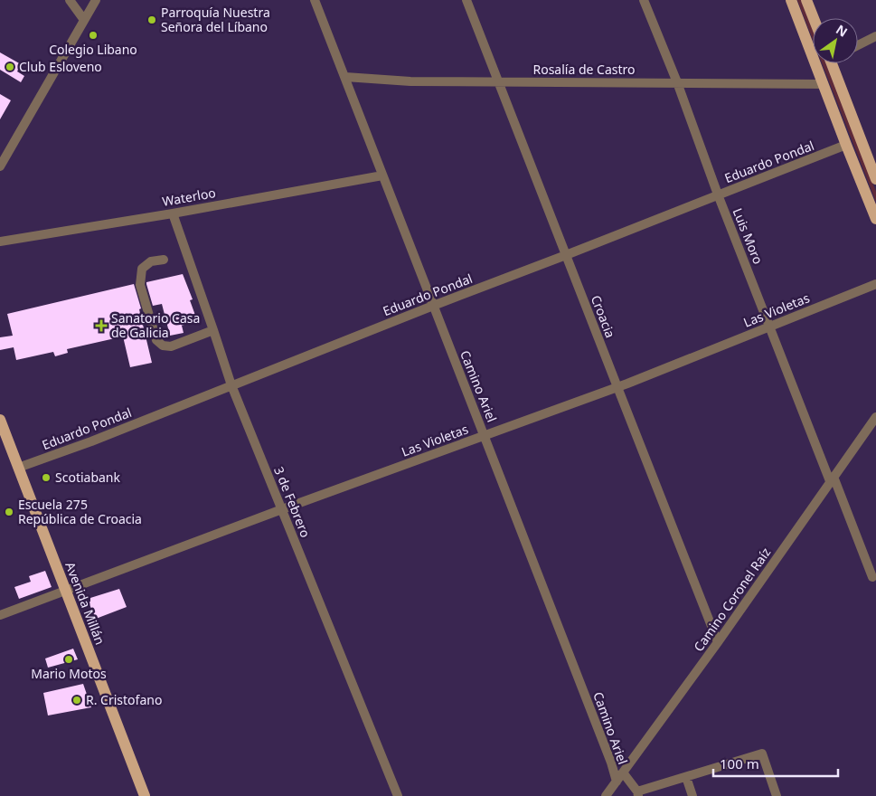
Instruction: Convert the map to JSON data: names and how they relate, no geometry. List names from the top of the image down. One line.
{"streets":{"main road":["Avenida Millán"],"street":["Rosalía de Castro","Eduardo Pondal","Waterloo","Luis Moro","Las Violetas","Croacia","Camino Ariel","3 de Febrero","Camino Coronel Raíz"]},"crossings":[["Rosalía de Castro","Luis Moro"],["Rosalía de Castro","Croacia"],["Rosalía de Castro","Camino Ariel"],["Eduardo Pondal","Luis Moro"],["Eduardo Pondal","Croacia"],["Eduardo Pondal","Camino Ariel"],["Eduardo Pondal","3 de Febrero"],["Eduardo Pondal","Avenida Millán"],["Waterloo","Camino Ariel"],["Waterloo","3 de Febrero"],["Luis Moro","Las Violetas"],["Luis Moro","Camino Coronel Raíz"],["Las Violetas","Croacia"],["Las Violetas","Camino Ariel"],["Las Violetas","3 de Febrero"],["Las Violetas","Avenida Millán"],["Croacia","Camino Coronel Raíz"],["Camino Ariel","Camino Coronel Raíz"]],"places":{"other":["Parroquía Nuestra Señora del Líbano","Colegio Libano","Club Esloveno","Scotiabank","Escuela 275 República de Croacia","Mario Motos","R. Cristofano"],"health":["Sanatorio Casa de Galicia"]},"scale_bar":"100 m","north":"top right"}
